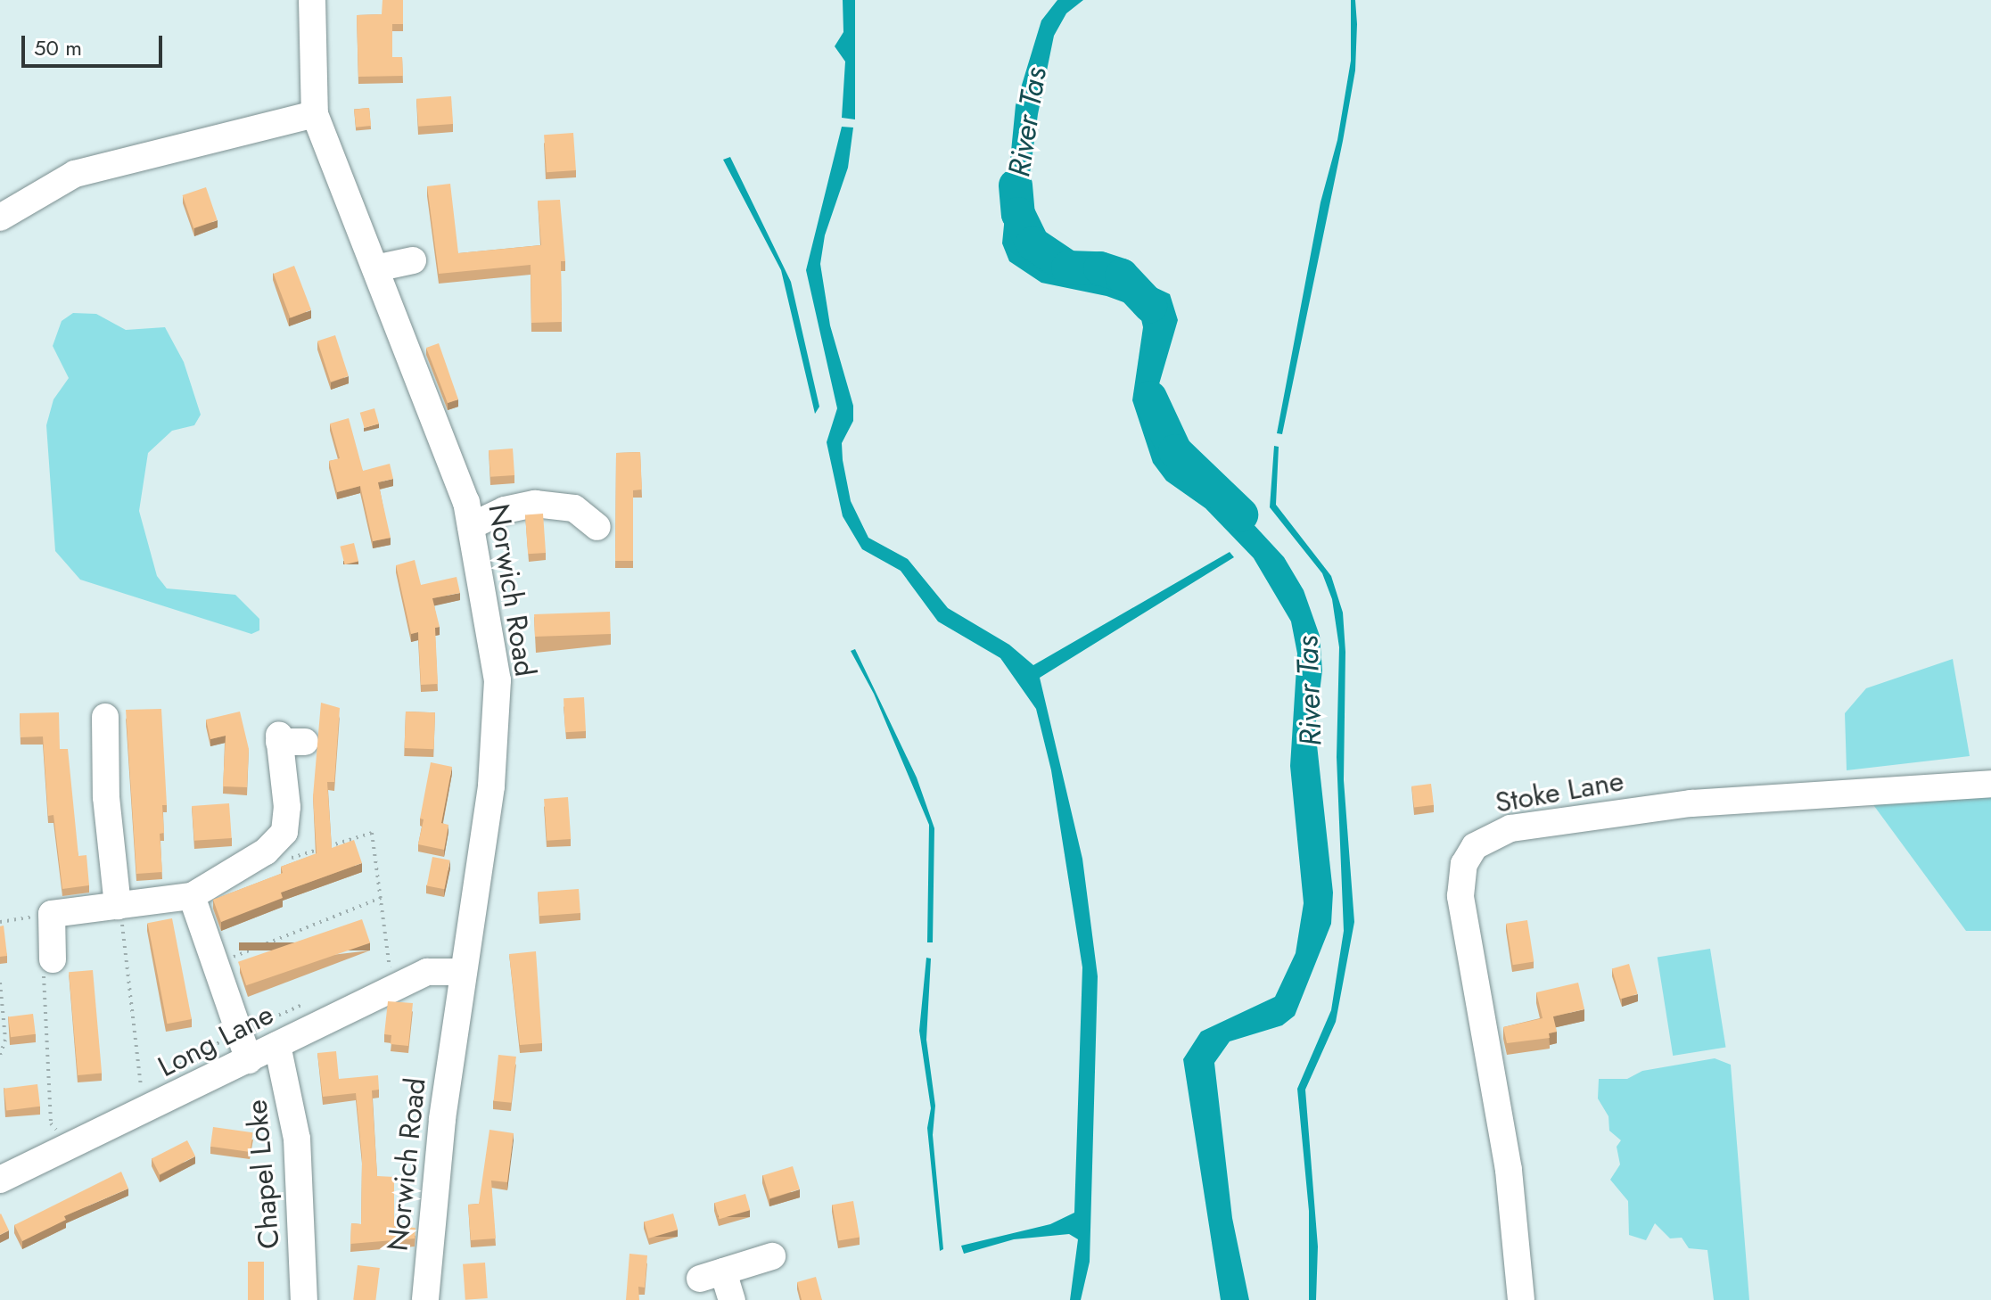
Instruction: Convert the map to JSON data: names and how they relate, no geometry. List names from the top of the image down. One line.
{"streets":{"street":["Norwich Road","Stoke Lane","Long Lane","Chapel Loke"]},"crossings":[["Norwich Road","Long Lane"],["Long Lane","Chapel Loke"]],"water":["River Tas"],"scale_bar":"50 m"}
